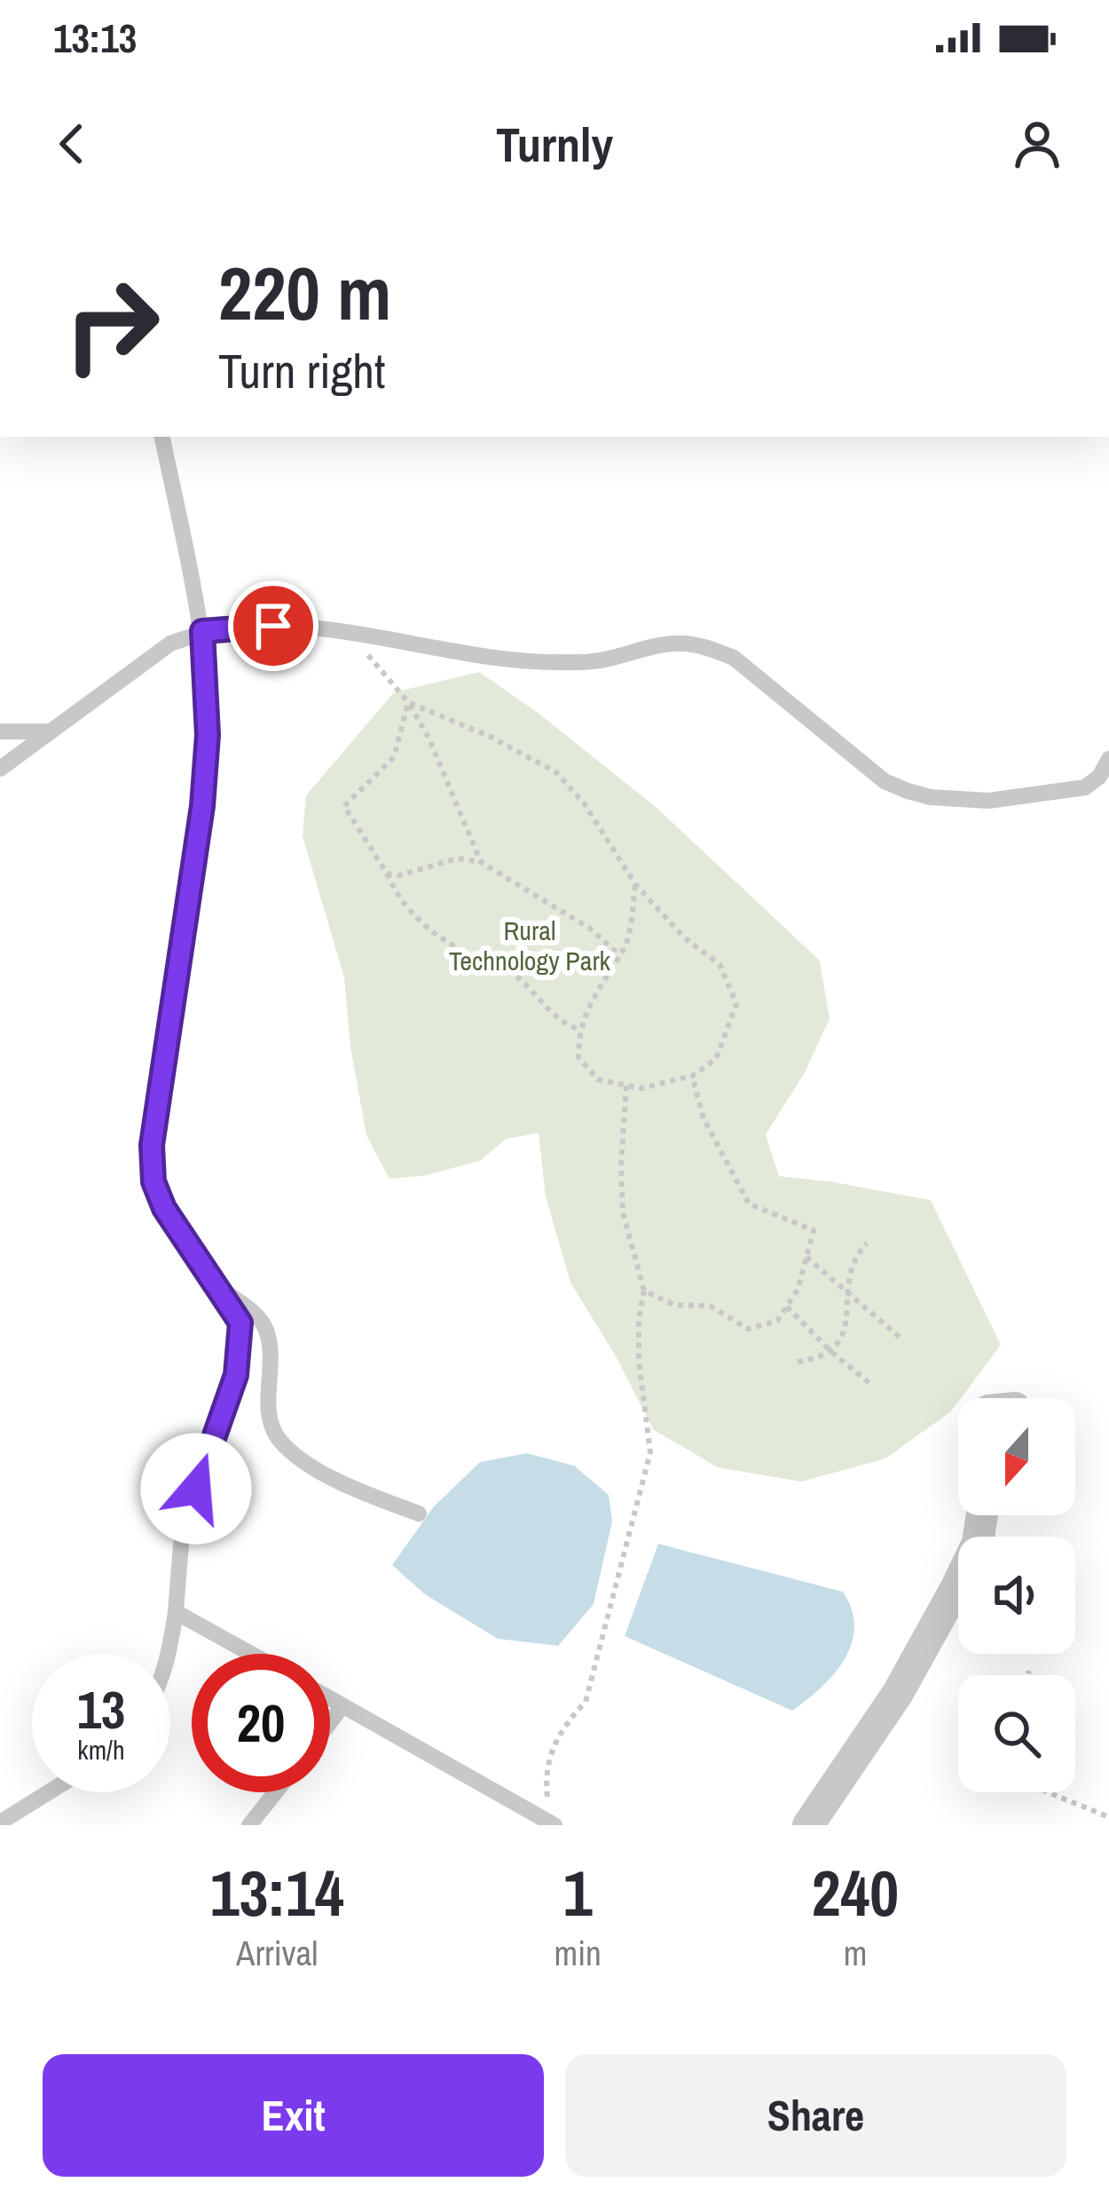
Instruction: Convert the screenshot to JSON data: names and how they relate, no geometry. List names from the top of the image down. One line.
{"parks":["Rural Technology Park"],"north":"bottom","page":{"status":"13:13","header":"Turnly","turn":["220 m","Turn right"],"speed":"13 km/h","limit":"20","eta":["13:14","Arrival","1","min","240","m"],"buttons":["Exit","Share"]}}
